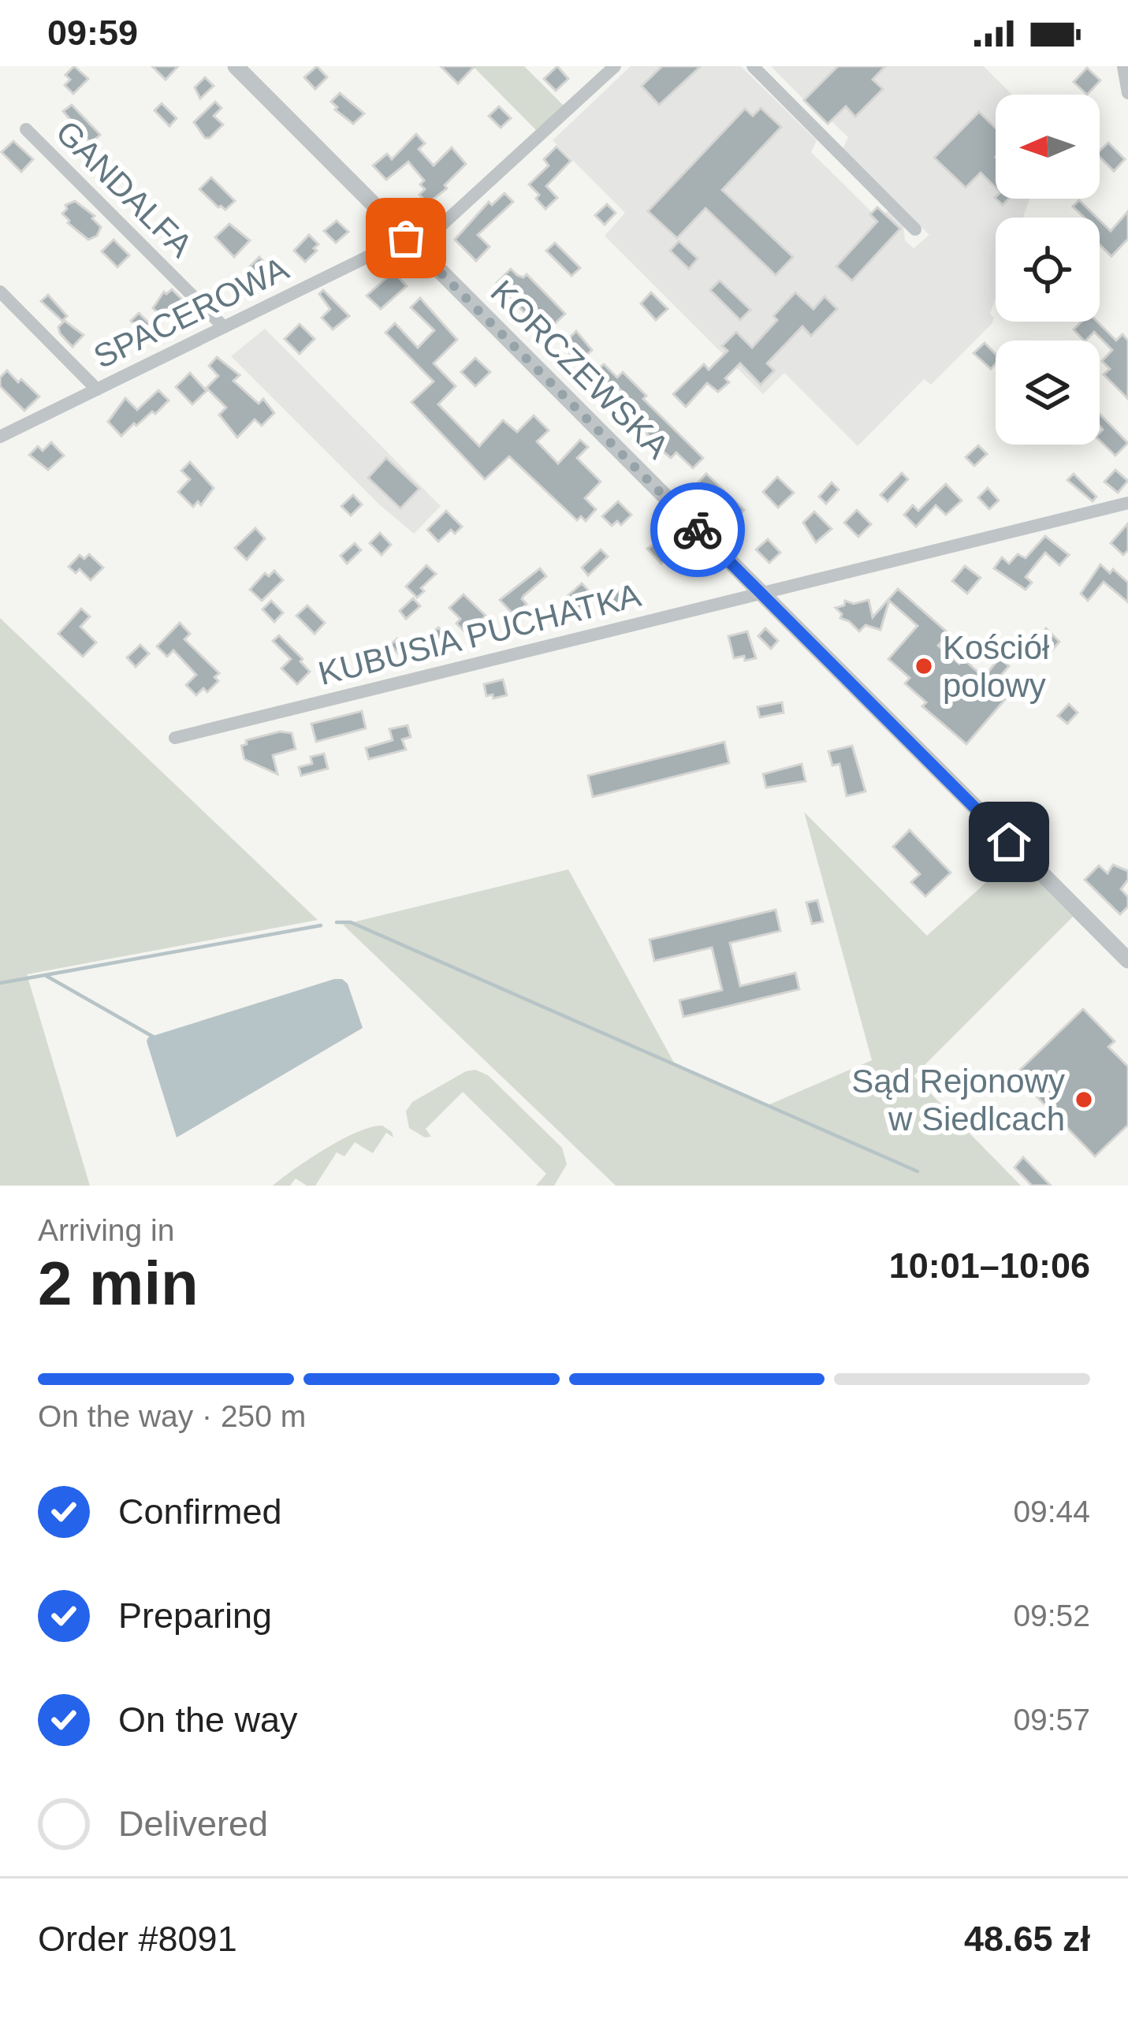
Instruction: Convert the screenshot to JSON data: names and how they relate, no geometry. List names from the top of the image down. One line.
{"streets":{"street":["GANDALFA","SPACEROWA","KORCZEWSKA","KUBUSIA PUCHATKA"]},"crossings":[["GANDALFA","SPACEROWA"],["SPACEROWA","KORCZEWSKA"],["KORCZEWSKA","KUBUSIA PUCHATKA"]],"places":["Kościół polowy","Sąd Rejonowy w Siedlcach"],"north":"left","page":{"status":"09:59","heading":["2 min","Arriving in","10:01–10:06"],"panel":["Order #8091","48.65 zł"],"bar":"On the way · 250 m","list":[["Confirmed","09:44"],["Preparing","09:52"],["On the way","09:57"],"Delivered"]}}
